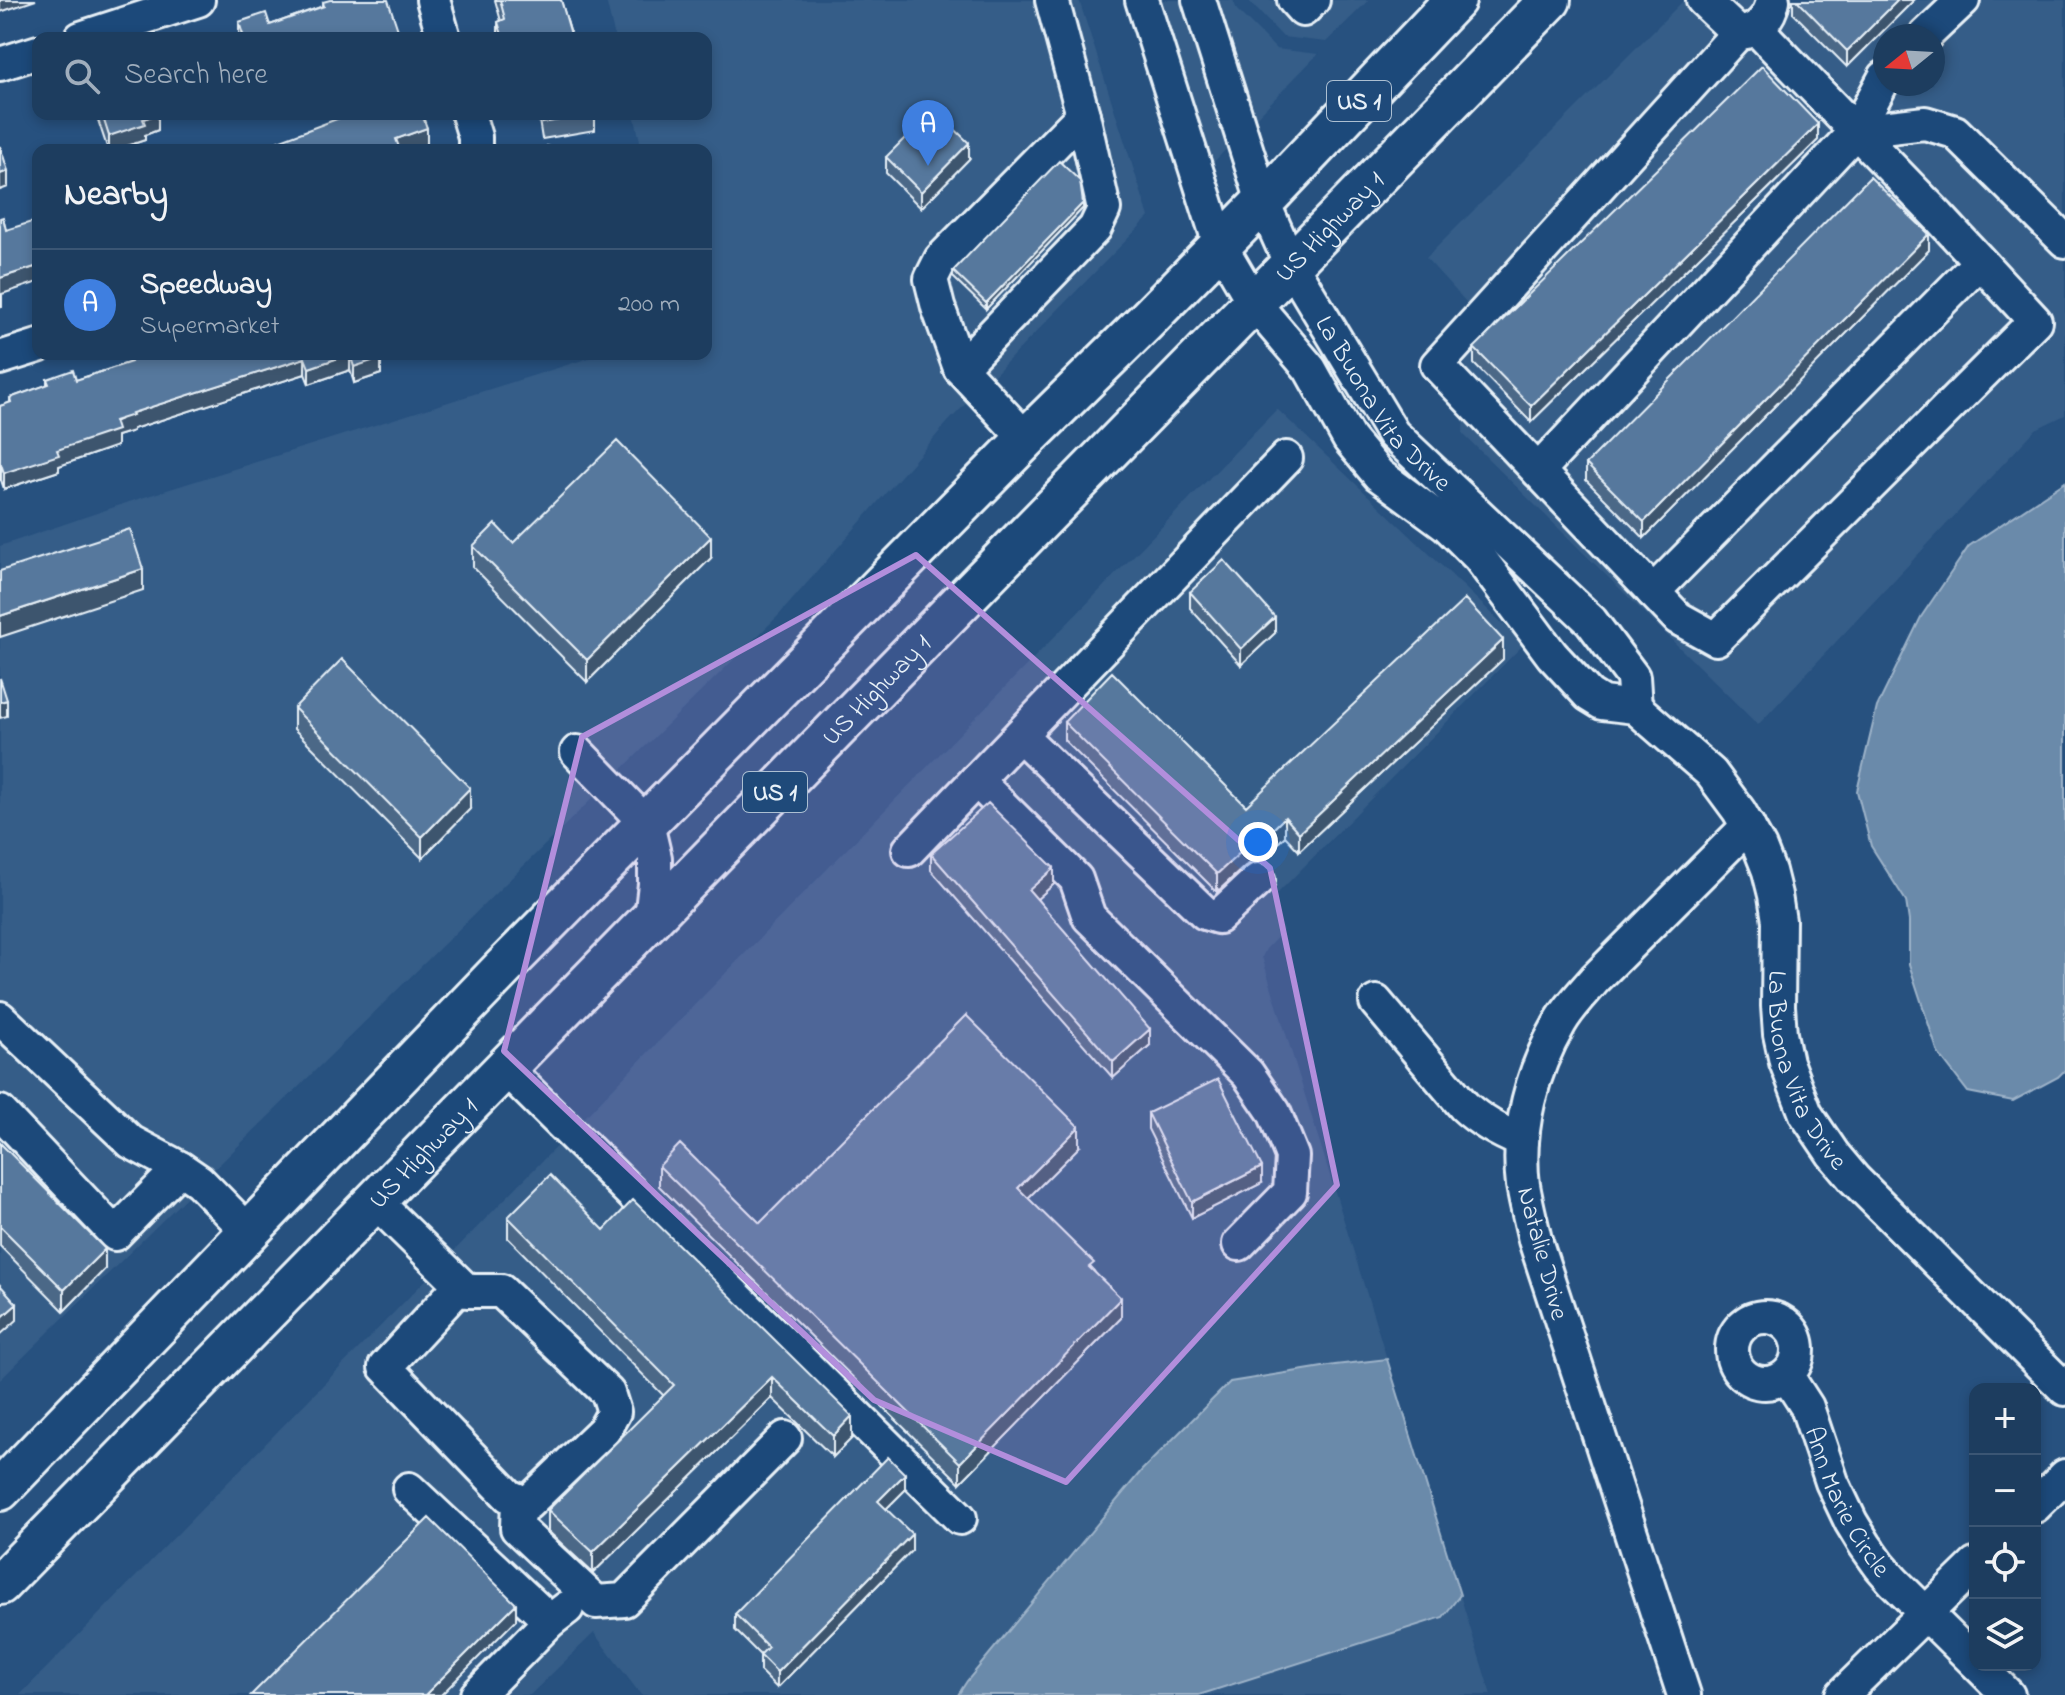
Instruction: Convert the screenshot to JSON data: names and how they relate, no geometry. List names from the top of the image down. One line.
{"streets":{"main road":["US 1","US Highway 1"],"street":["La Buona Vita Drive","Natalie Drive","Ann Marie Circle"]},"crossings":[["US 1","La Buona Vita Drive"],["US Highway 1","La Buona Vita Drive"],["La Buona Vita Drive","Natalie Drive"]],"north":"left","page":{"search":"Search here","pins":"A","heading":"Nearby","list":[{"mark":"A","name":"Speedway","note":"Supermarket","value":"200 m"}],"map_buttons":["+","−"]}}
